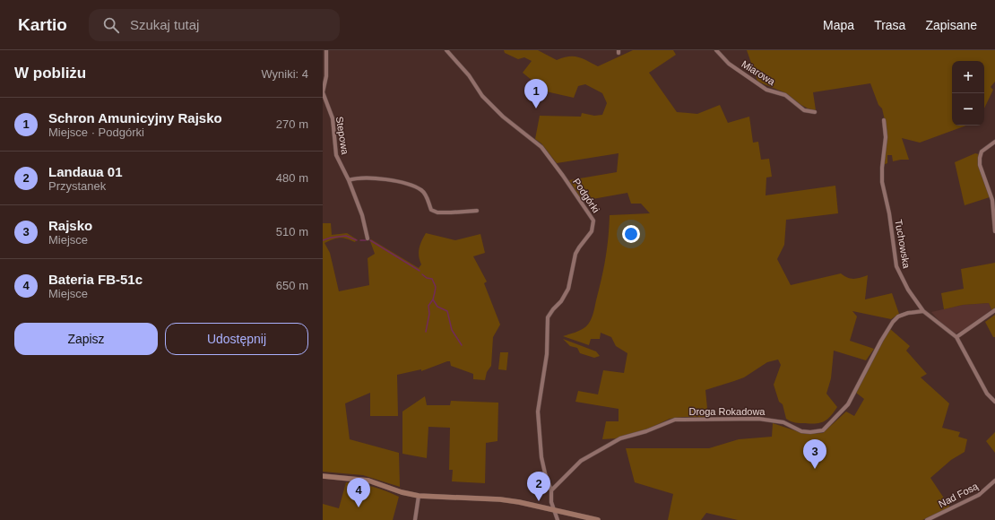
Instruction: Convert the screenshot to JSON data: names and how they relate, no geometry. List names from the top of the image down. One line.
{"streets":{"street":["Miarowa","Stepowa","Podgórki","Tuchowska","Droga Rokadowa","Nad Fosą"]},"crossings":[["Podgórki","Droga Rokadowa"],["Tuchowska","Droga Rokadowa"]],"page":{"header":"Kartio","search":"Szukaj tutaj","nav":["Mapa","Trasa","Zapisane"],"heading":["W pobliżu","Wyniki: 4"],"map_buttons":["+","−"],"pins":["1","3","2","4"],"list":[{"mark":"1","name":"Schron Amunicyjny Rajsko","note":"Miejsce · Podgórki","value":"270 m"},{"mark":"2","name":"Landaua 01","note":"Przystanek","value":"480 m"},{"mark":"3","name":"Rajsko","note":"Miejsce","value":"510 m"},{"mark":"4","name":"Bateria FB-51c","note":"Miejsce","value":"650 m"}],"buttons":["Zapisz","Udostępnij"]}}
